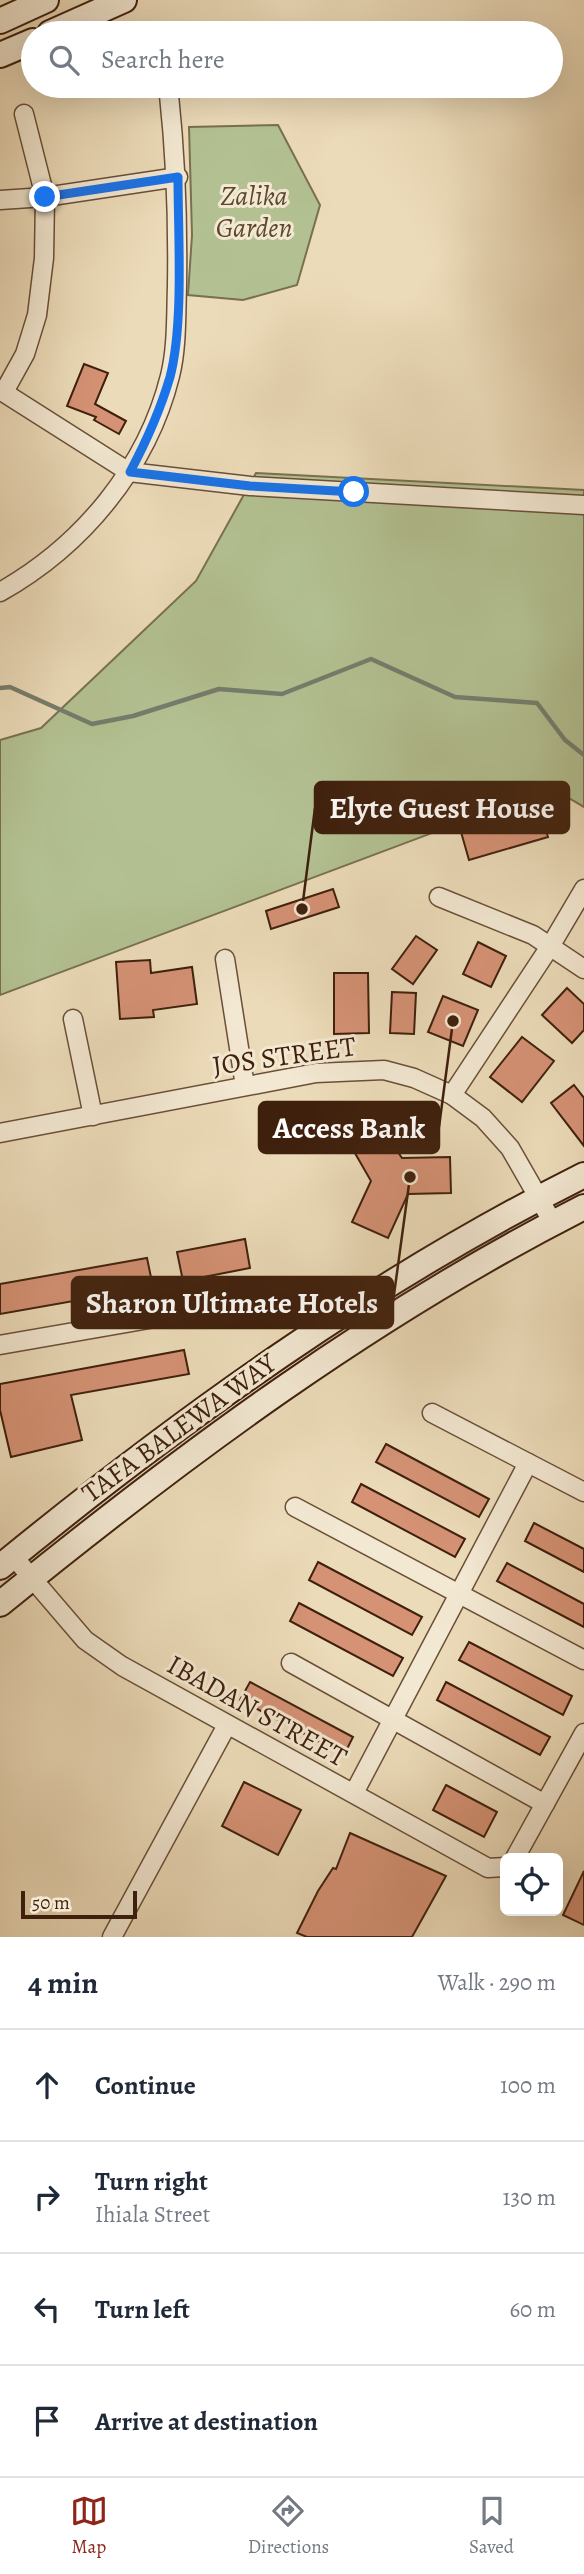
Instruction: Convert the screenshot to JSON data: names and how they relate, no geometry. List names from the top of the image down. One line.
{"streets":{"main road":["TAFA BALEWA WAY"],"street":["JOS STREET","IBADAN STREET"]},"crossings":[["JOS STREET","TAFA BALEWA WAY"],["TAFA BALEWA WAY","IBADAN STREET"]],"parks":["Zalika Garden"],"places":["Elyte Guest House","Access Bank","Sharon Ultimate Hotels"],"scale_bar":"50 m","page":{"search":"Search here","scale":"50 m","heading":["4 min","Walk · 290 m"],"list":[["Continue","100 m"],["Turn right","Ihiala Street","130 m"],["Turn left","60 m"],"Arrive at destination"],"nav":["Map","Directions","Saved"]}}
